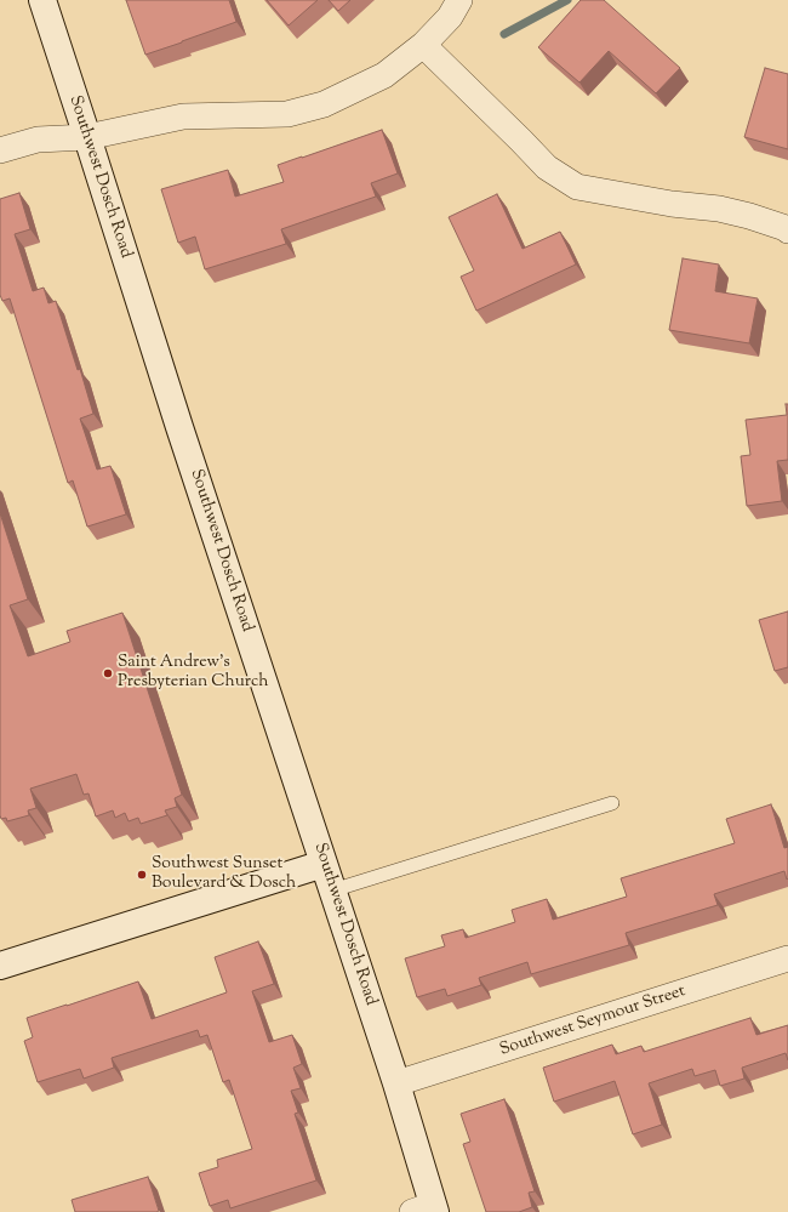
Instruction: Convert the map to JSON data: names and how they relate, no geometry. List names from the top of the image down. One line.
{"streets":{"street":["Southwest Dosch Road","Southwest Seymour Street"]},"crossings":[["Southwest Dosch Road","Southwest Seymour Street"]],"places":["Saint Andrew's Presbyterian Church","Southwest Sunset Boulevard & Dosch"]}
